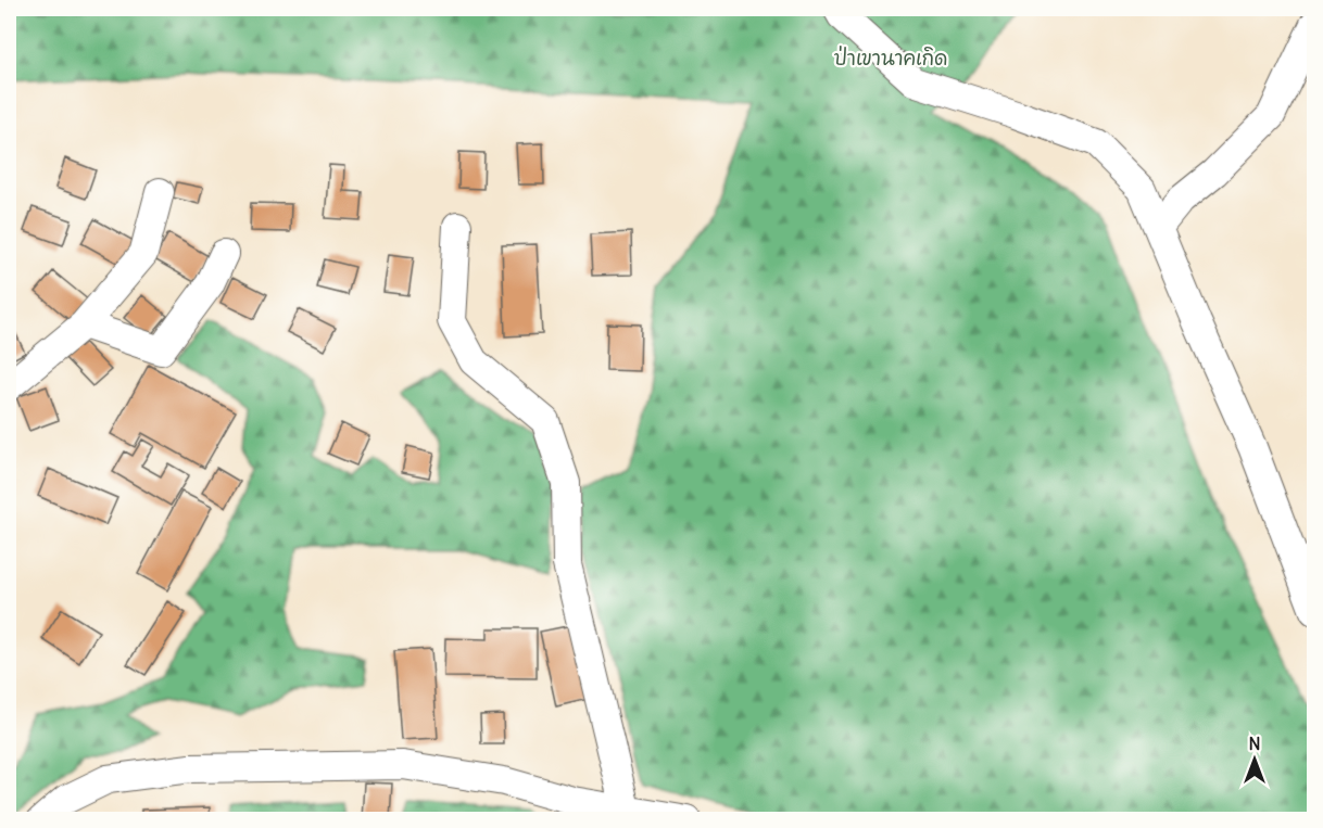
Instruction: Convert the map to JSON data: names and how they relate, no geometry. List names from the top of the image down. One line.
{"parks":["ป่าเขานาคเกิด"],"north":"top"}
